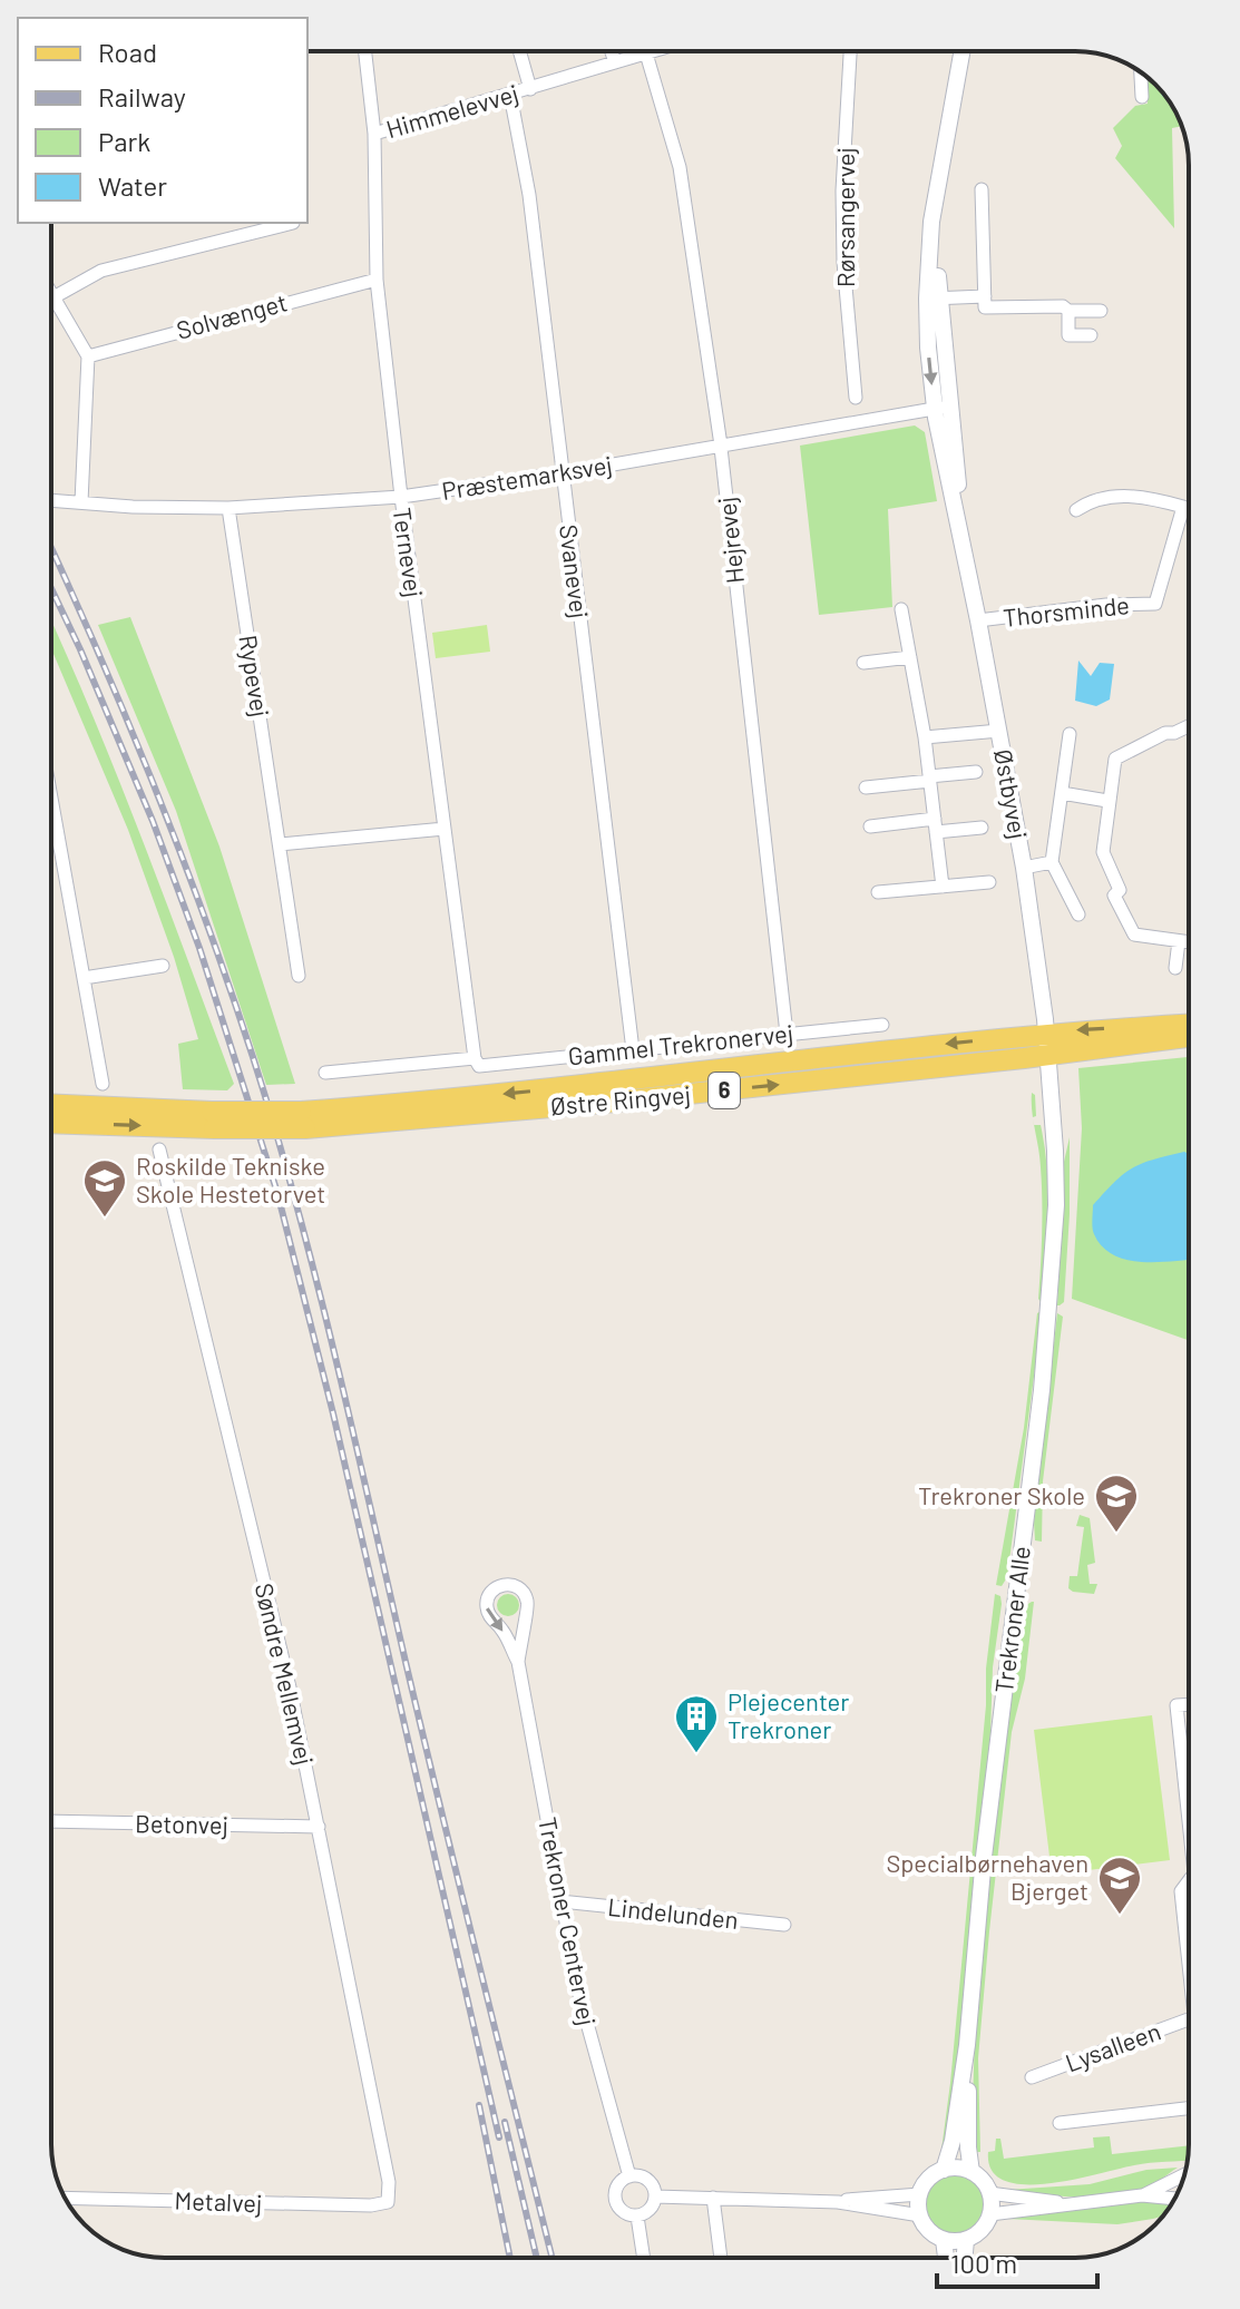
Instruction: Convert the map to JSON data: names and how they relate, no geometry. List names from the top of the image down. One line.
{"streets":{"main road":["6","Østre Ringvej"],"street":["Himmelevvej","Rørsangervej","Solvænget","Præstemarksvej","Hejrevej","Ternevej","Svanevej","Thorsminde","Rypevej","Østbyvej","Gammel Trekronervej","Trekroner Alle","Søndre Mellemvej","Betonvej","Lindelunden","Trekroner Centervej","Lysalleen","Metalvej"]},"crossings":[["Himmelevvej","Hejrevej"],["Himmelevvej","Ternevej"],["Himmelevvej","Svanevej"],["Solvænget","Ternevej"],["Præstemarksvej","Hejrevej"],["Præstemarksvej","Ternevej"],["Præstemarksvej","Svanevej"],["Præstemarksvej","Rypevej"],["Præstemarksvej","Østbyvej"],["Hejrevej","Gammel Trekronervej"],["Ternevej","Gammel Trekronervej"],["Svanevej","Gammel Trekronervej"],["Thorsminde","Østbyvej"],["Østbyvej","Østre Ringvej"],["Østbyvej","Trekroner Alle"],["Østre Ringvej","Trekroner Alle"],["Søndre Mellemvej","Betonvej"],["Søndre Mellemvej","Metalvej"],["Lindelunden","Trekroner Centervej"]],"places":{"school or university":["Roskilde Tekniske Skole Hestetorvet","Trekroner Skole","Specialbørnehaven Bjerget"],"building":["Plejecenter Trekroner"]},"legend":["Road","Railway","Park","Water"],"scale_bar":"100 m"}
